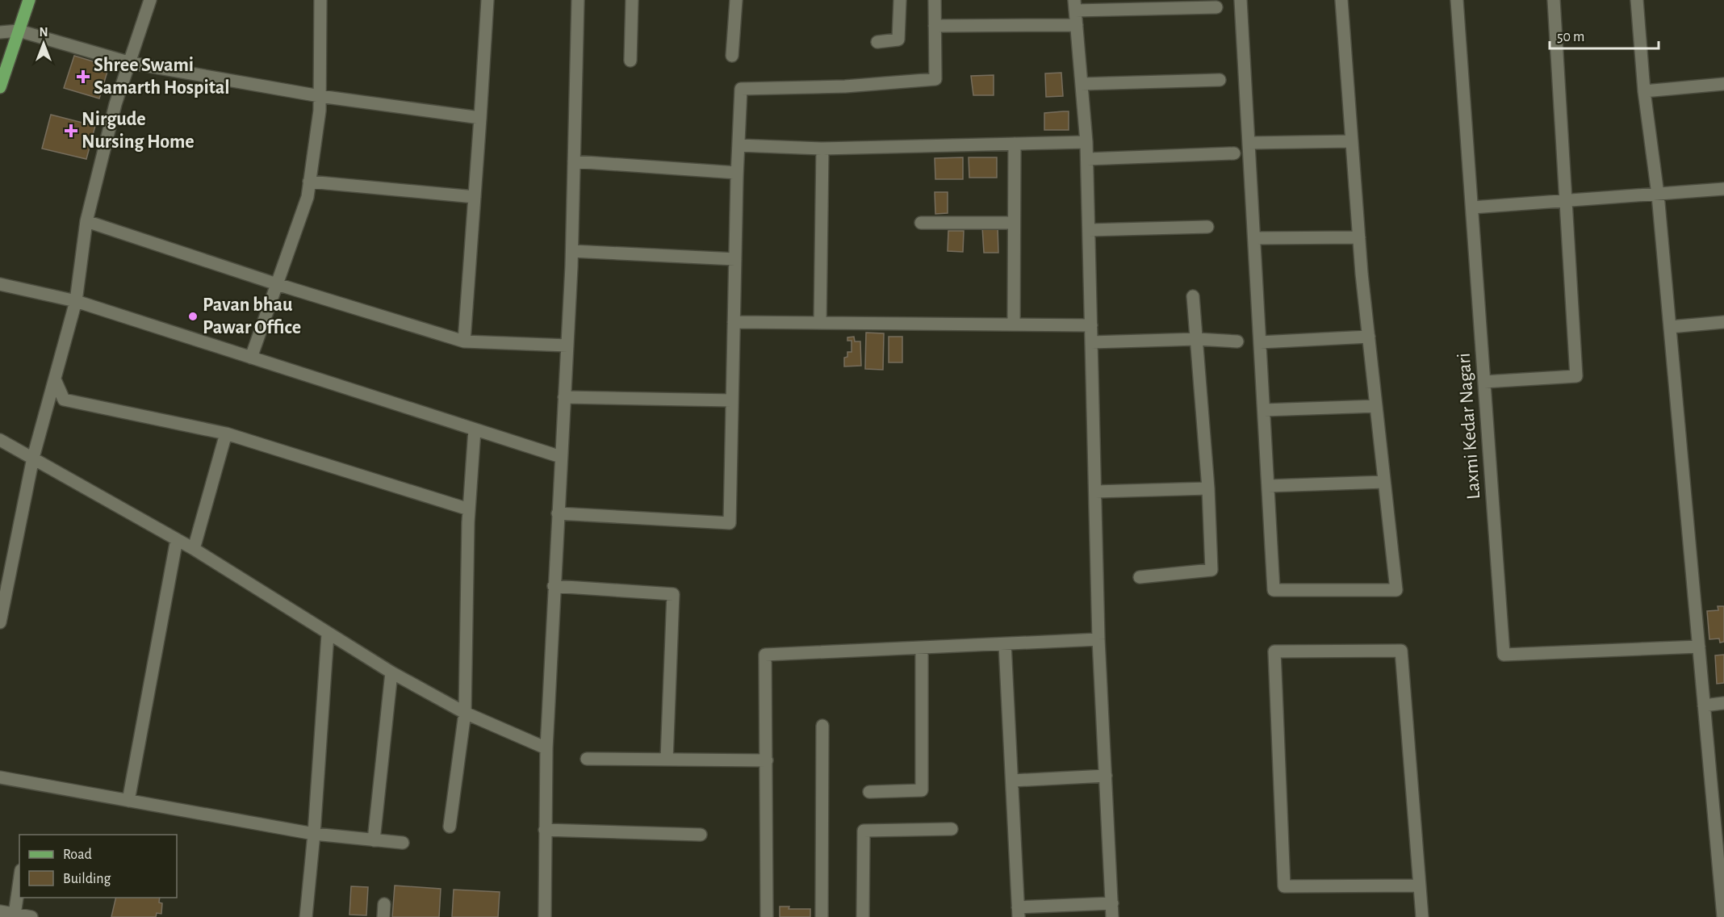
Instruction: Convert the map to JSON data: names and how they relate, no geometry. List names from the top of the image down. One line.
{"streets":{"street":["Laxmi Kedar Nagari"]},"places":{"health":["Shree Swami Samarth Hospital","Nirgude Nursing Home"],"other":["Pavan bhau Pawar Office"]},"legend":["Road","Building"],"scale_bar":"50 m","north":"top"}
